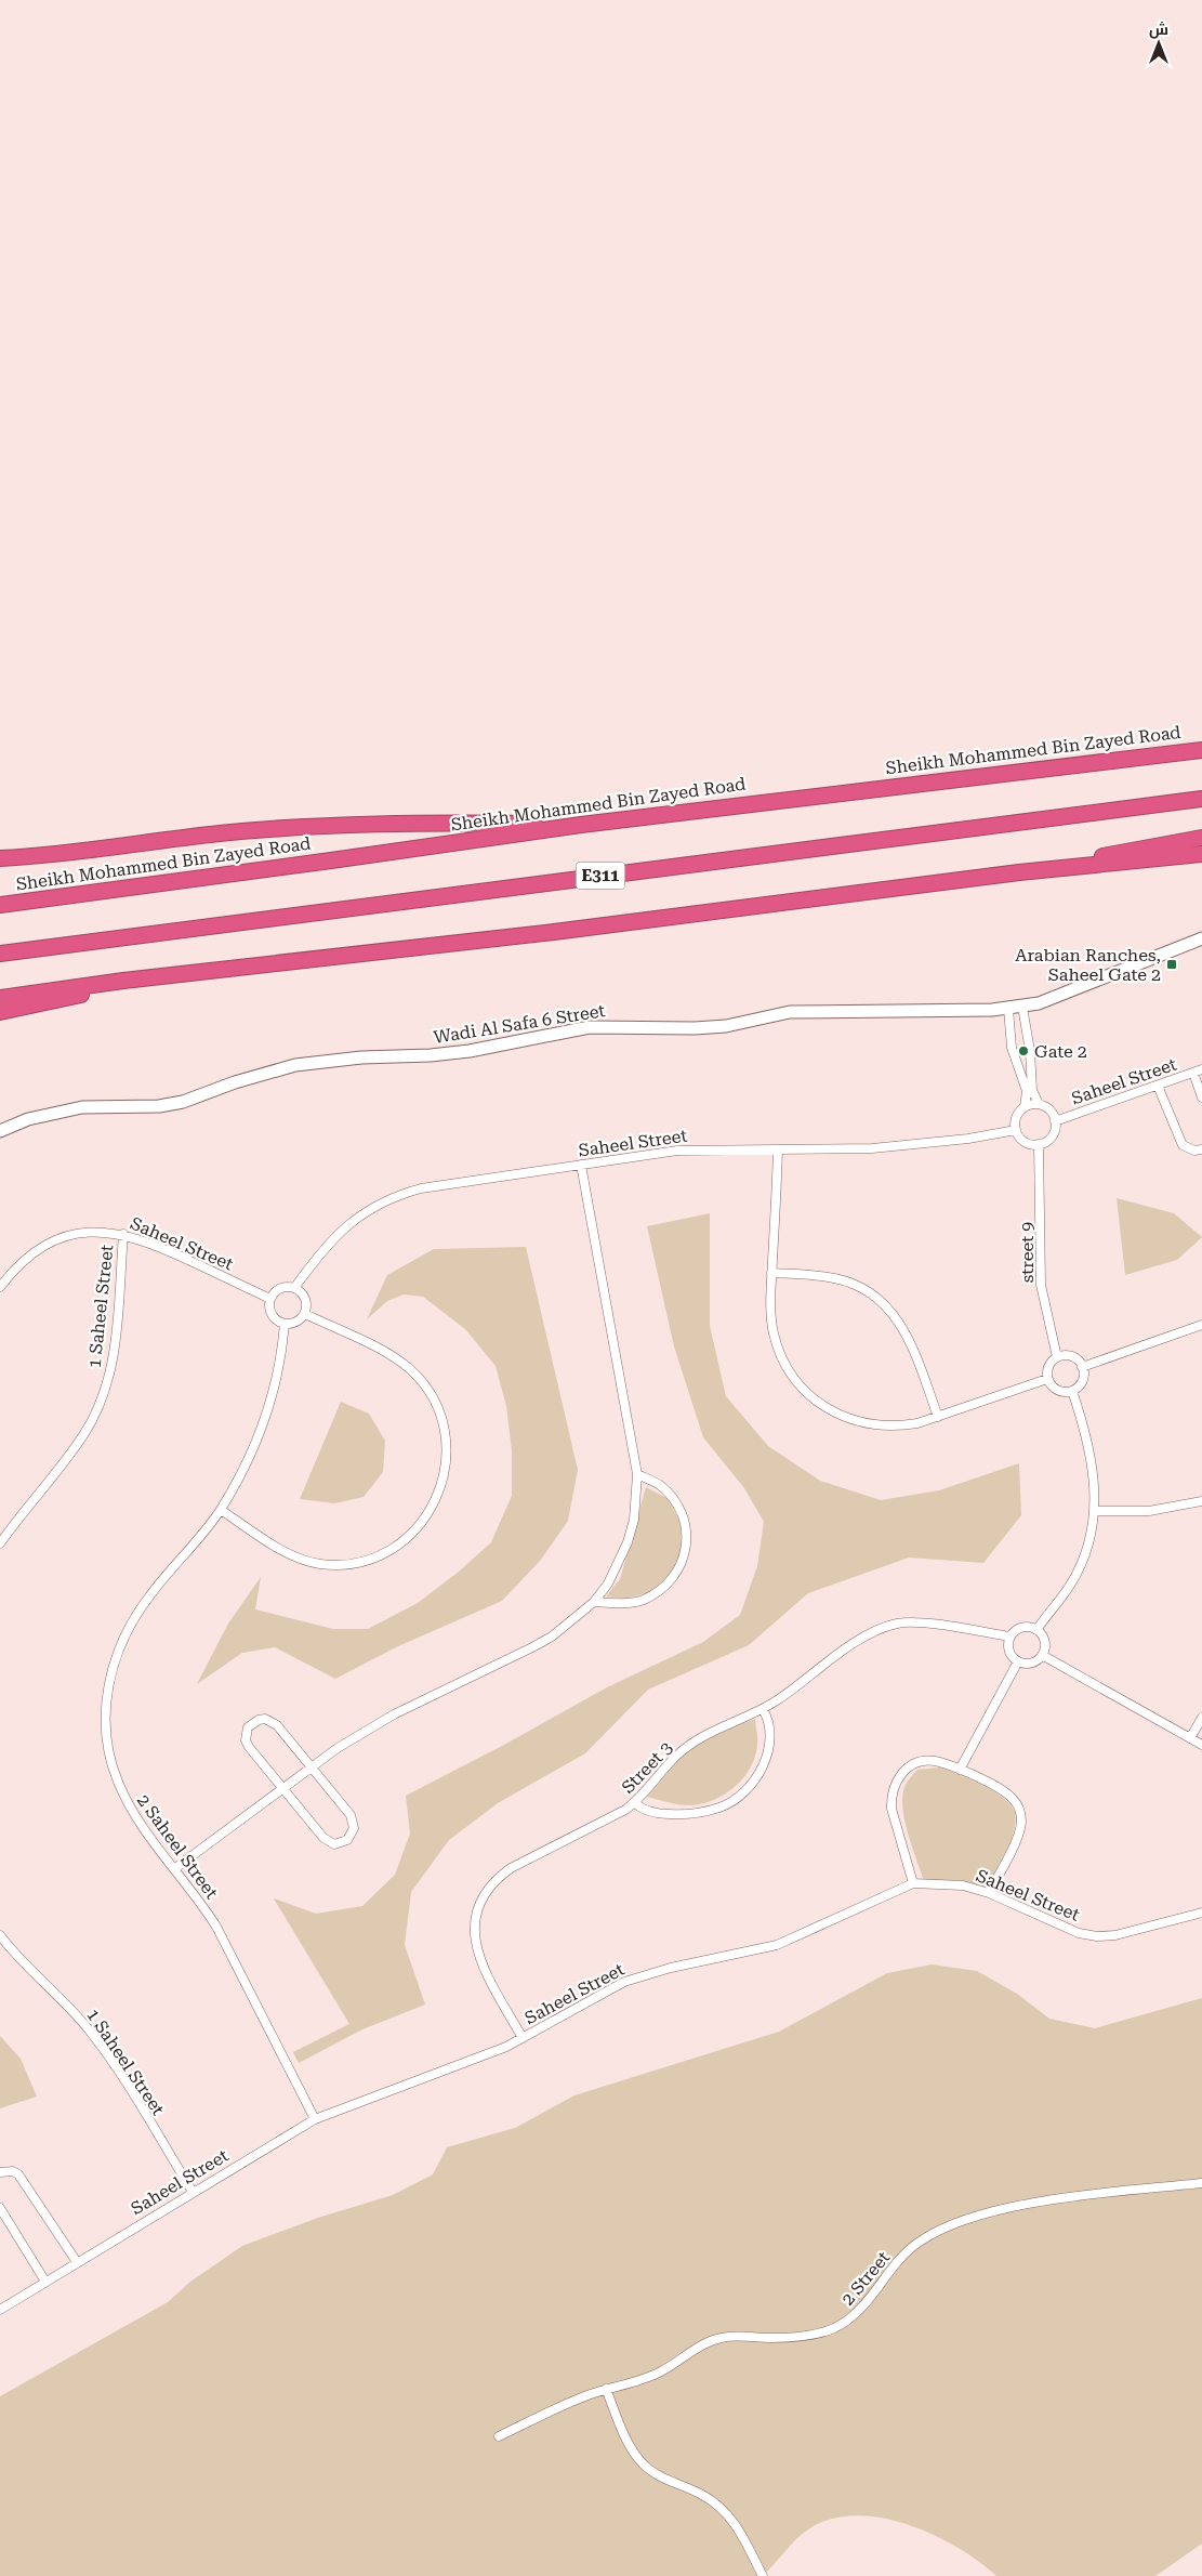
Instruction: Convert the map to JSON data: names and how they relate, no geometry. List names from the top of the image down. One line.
{"streets":{"highway":["Sheikh Mohammed Bin Zayed Road","E311"],"street":["Wadi Al Safa 6 Street","Saheel Street","street 9","1 Saheel Street","Street 3","2 Saheel Street","2 Street"]},"crossings":[["Saheel Street","street 9"],["Saheel Street","1 Saheel Street"],["Saheel Street","Street 3"],["Saheel Street","2 Saheel Street"]],"places":{"transit":["Arabian Ranches, Saheel Gate 2"],"other":["Gate 2"]},"north":"top"}
